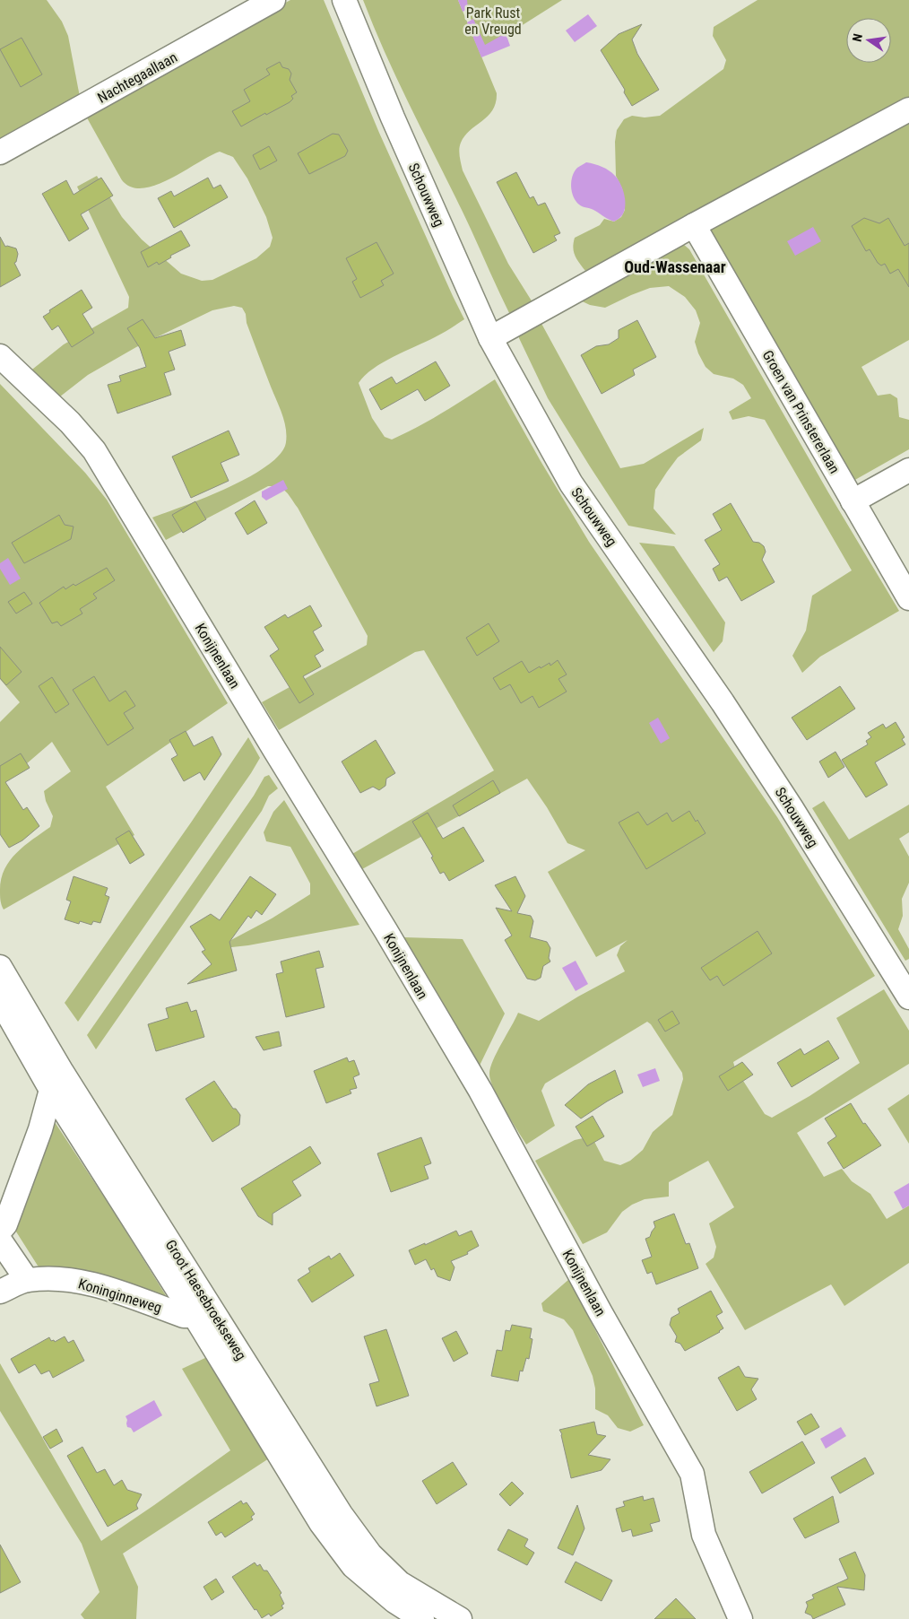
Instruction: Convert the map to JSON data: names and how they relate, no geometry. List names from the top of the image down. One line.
{"streets":{"street":["Nachtegaallaan","Schouwweg","Groen van Prinstererlaan","Konijnenlaan","Koninginneweg","Groot Haesebroekseweg"]},"crossings":[["Koninginneweg","Groot Haesebroekseweg"]],"districts":["Oud-Wassenaar"],"parks":["Park Rust en Vreugd"],"north":"left"}
